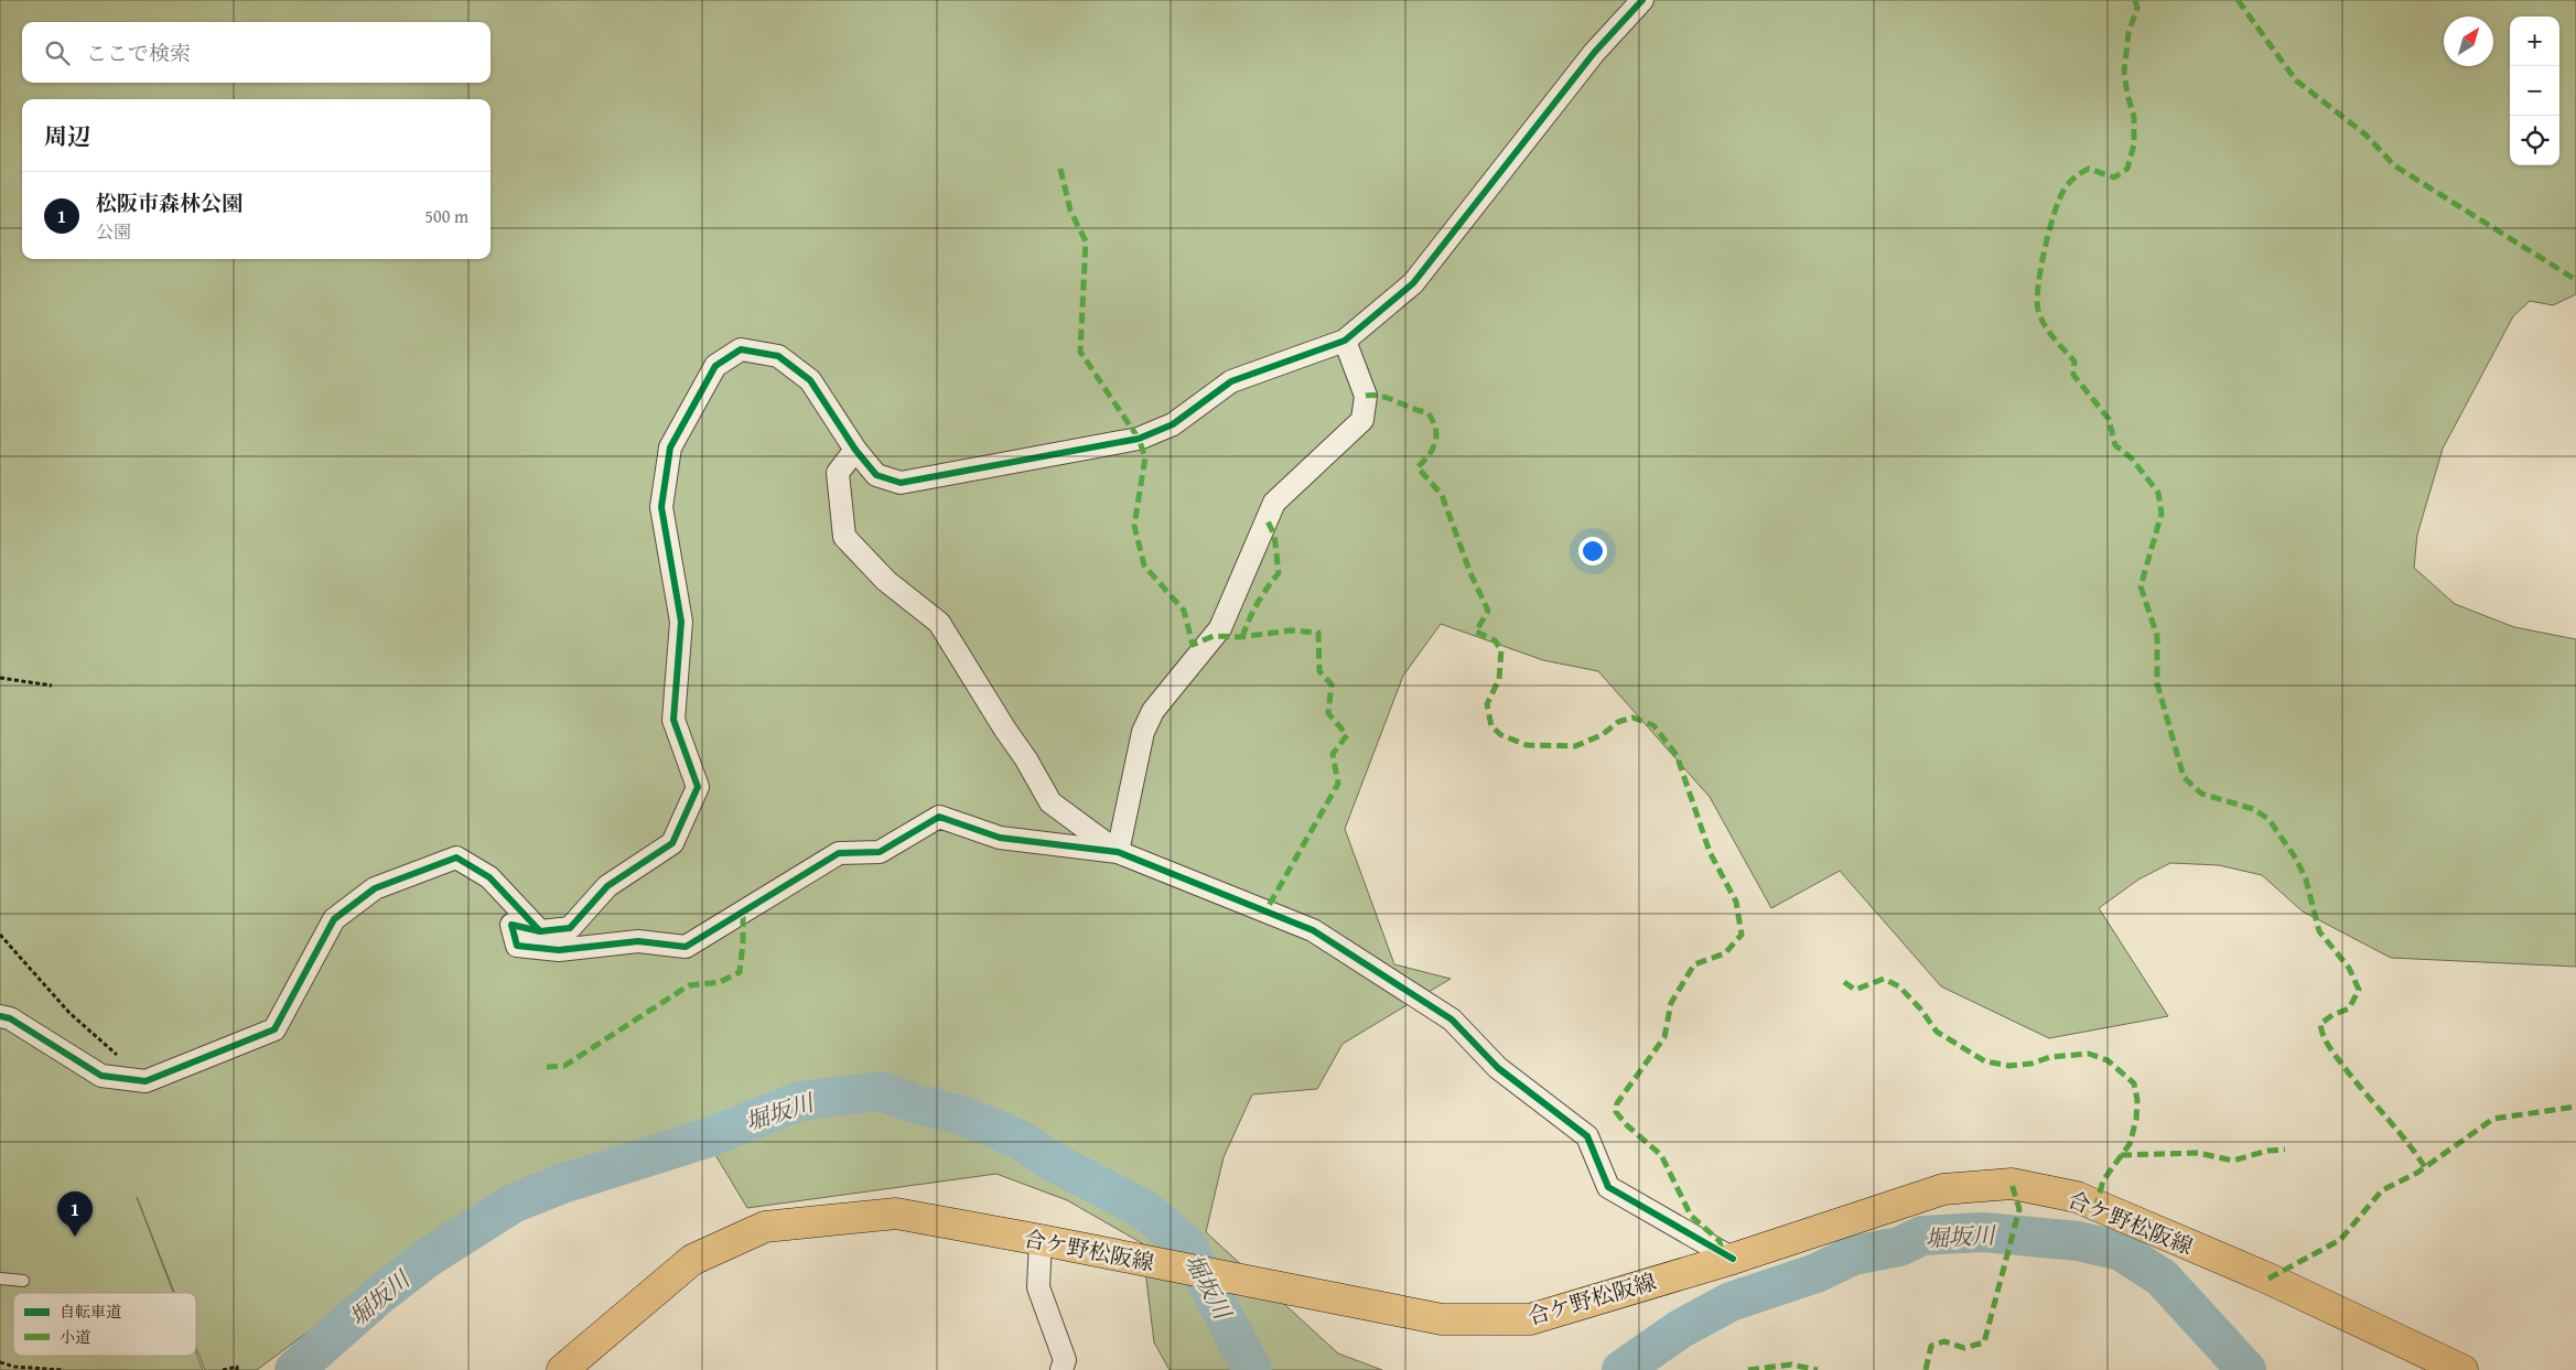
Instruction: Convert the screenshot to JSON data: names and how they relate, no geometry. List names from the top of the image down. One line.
{"streets":{"main road":["合ケ野松阪線"]},"water":["堀坂川"],"legend":["自転車道","小道"],"north":"top right","page":{"map_buttons":["+","−"],"search":"ここで検索","heading":"周辺","list":[{"mark":"1","name":"松阪市森林公園","note":"公園","value":"500 m"}],"pins":"1"}}
